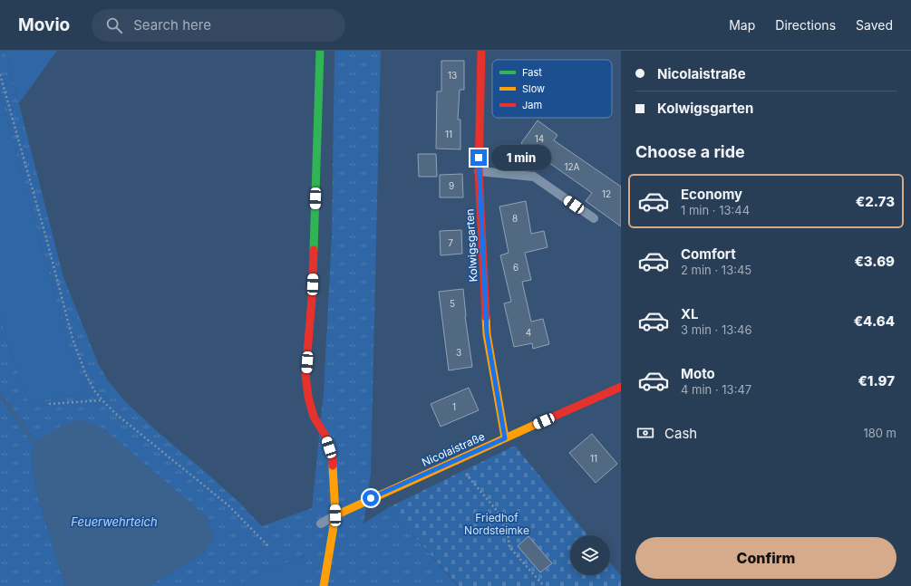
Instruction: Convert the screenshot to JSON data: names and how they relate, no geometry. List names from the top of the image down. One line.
{"streets":{"street":["Kolwigsgarten","Nicolaistraße"]},"crossings":[["Kolwigsgarten","Nicolaistraße"]],"water":["Feuerwehrteich"],"parks":["Friedhof Nordsteimke"],"house_numbers":["13","11","14","12A","9","12","8","7","6","5","4","3","1","11"],"legend":["Fast","Slow","Jam"],"page":{"header":"Movio","search":"Search here","nav":["Map","Directions","Saved"],"banner":["Nicolaistraße","Kolwigsgarten"],"heading":"Choose a ride","bubble":"1 min","list":[{"name":"Economy","note":"1 min · 13:44","value":"€2.73"},{"name":"Comfort","note":"2 min · 13:45","value":"€3.69"},{"name":"XL","note":"3 min · 13:46","value":"€4.64"},{"name":"Moto","note":"4 min · 13:47","value":"€1.97"}],"pay":["Cash","180 m"],"buttons":"Confirm"}}
